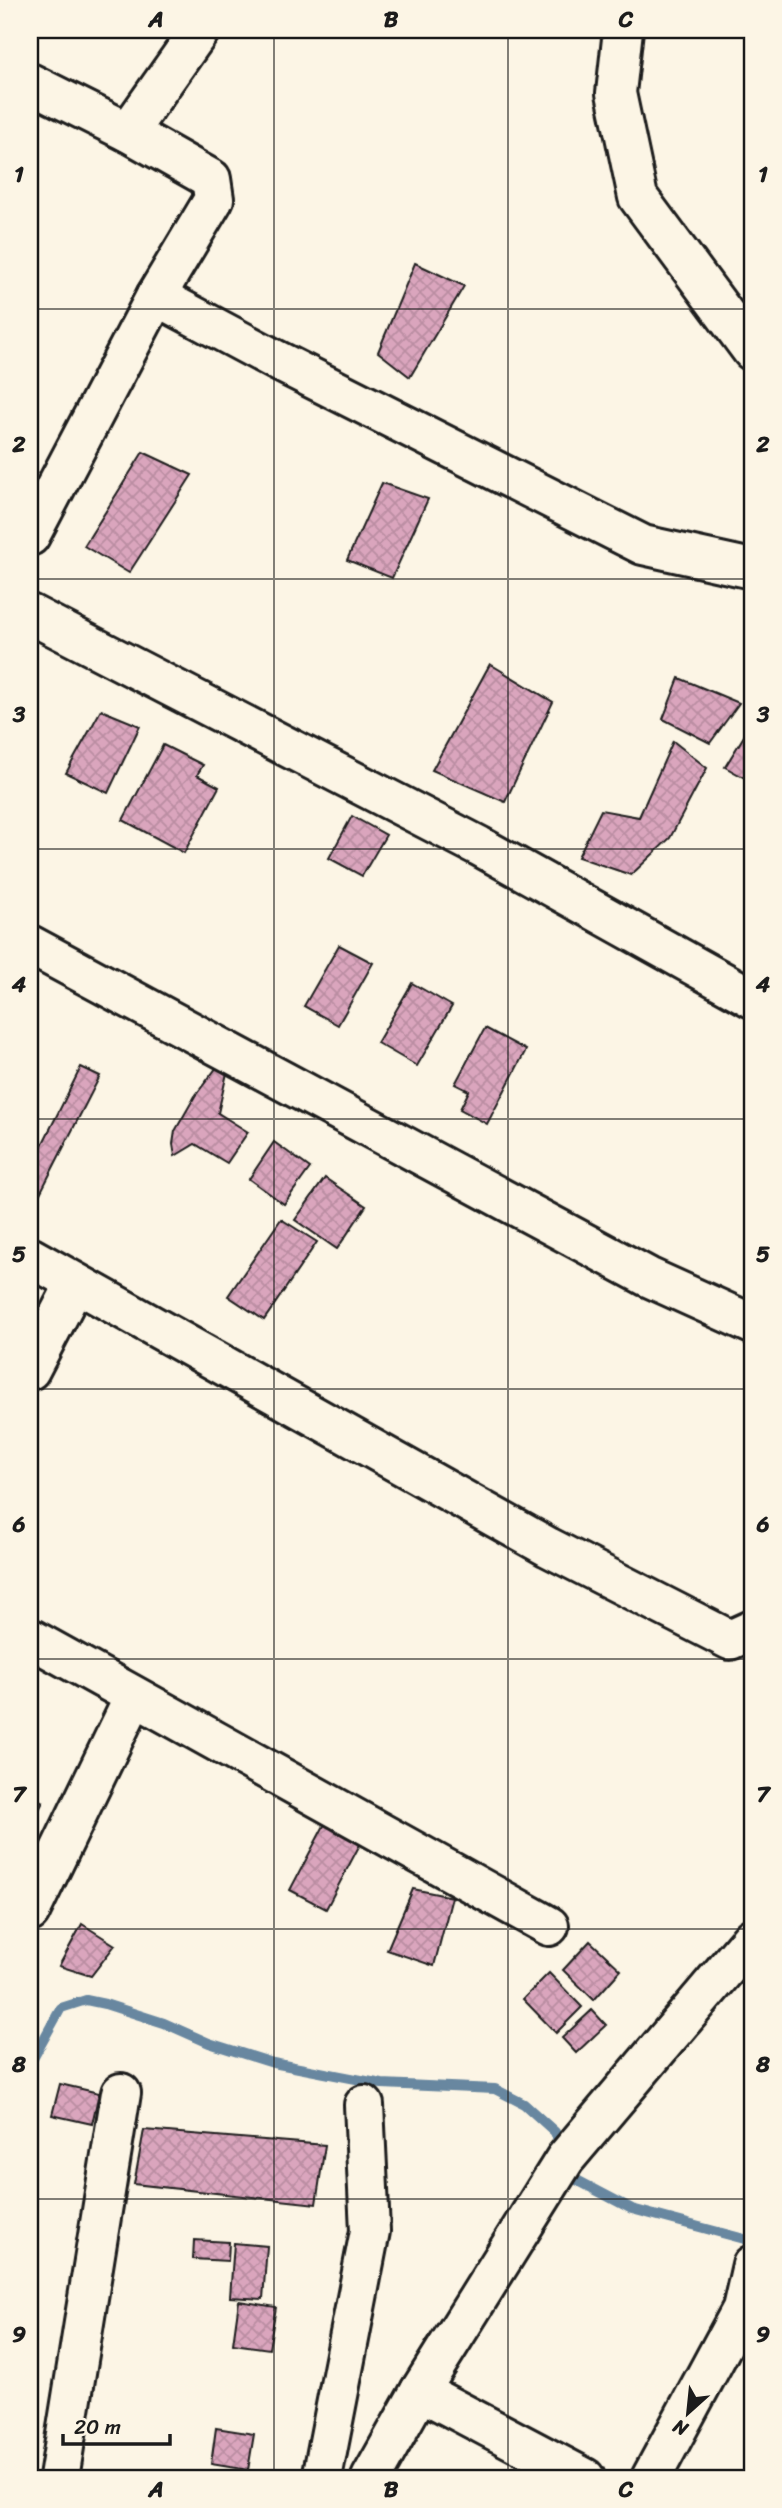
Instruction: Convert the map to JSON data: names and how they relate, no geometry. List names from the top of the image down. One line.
{"scale_bar":"20 m","north":"bottom left","grid":{"columns":["A","B","C"],"rows":["1","2","3","4","5","6","7","8","9"]}}
